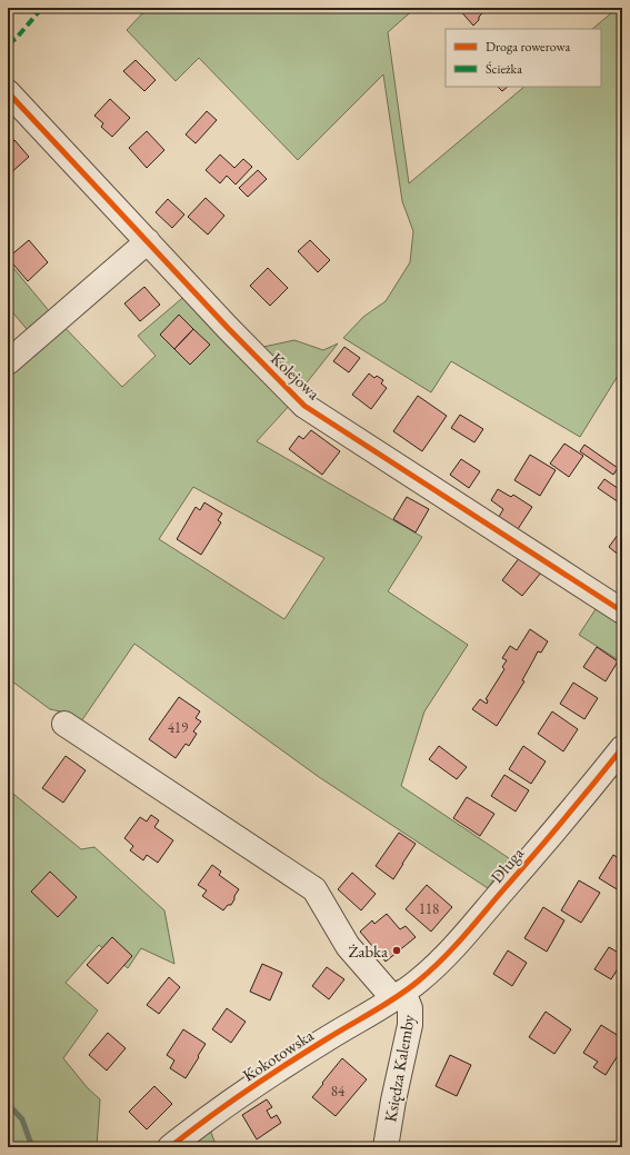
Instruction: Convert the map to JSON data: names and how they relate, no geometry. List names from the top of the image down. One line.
{"streets":{"street":["Kolejowa","Długa","Kokotowska","Księdza Kalemby"]},"crossings":[["Długa","Kokotowska"],["Długa","Księdza Kalemby"],["Kokotowska","Księdza Kalemby"]],"places":["Żabka"],"house_numbers":["419","118","84"],"legend":["Droga rowerowa","Ścieżka"]}
